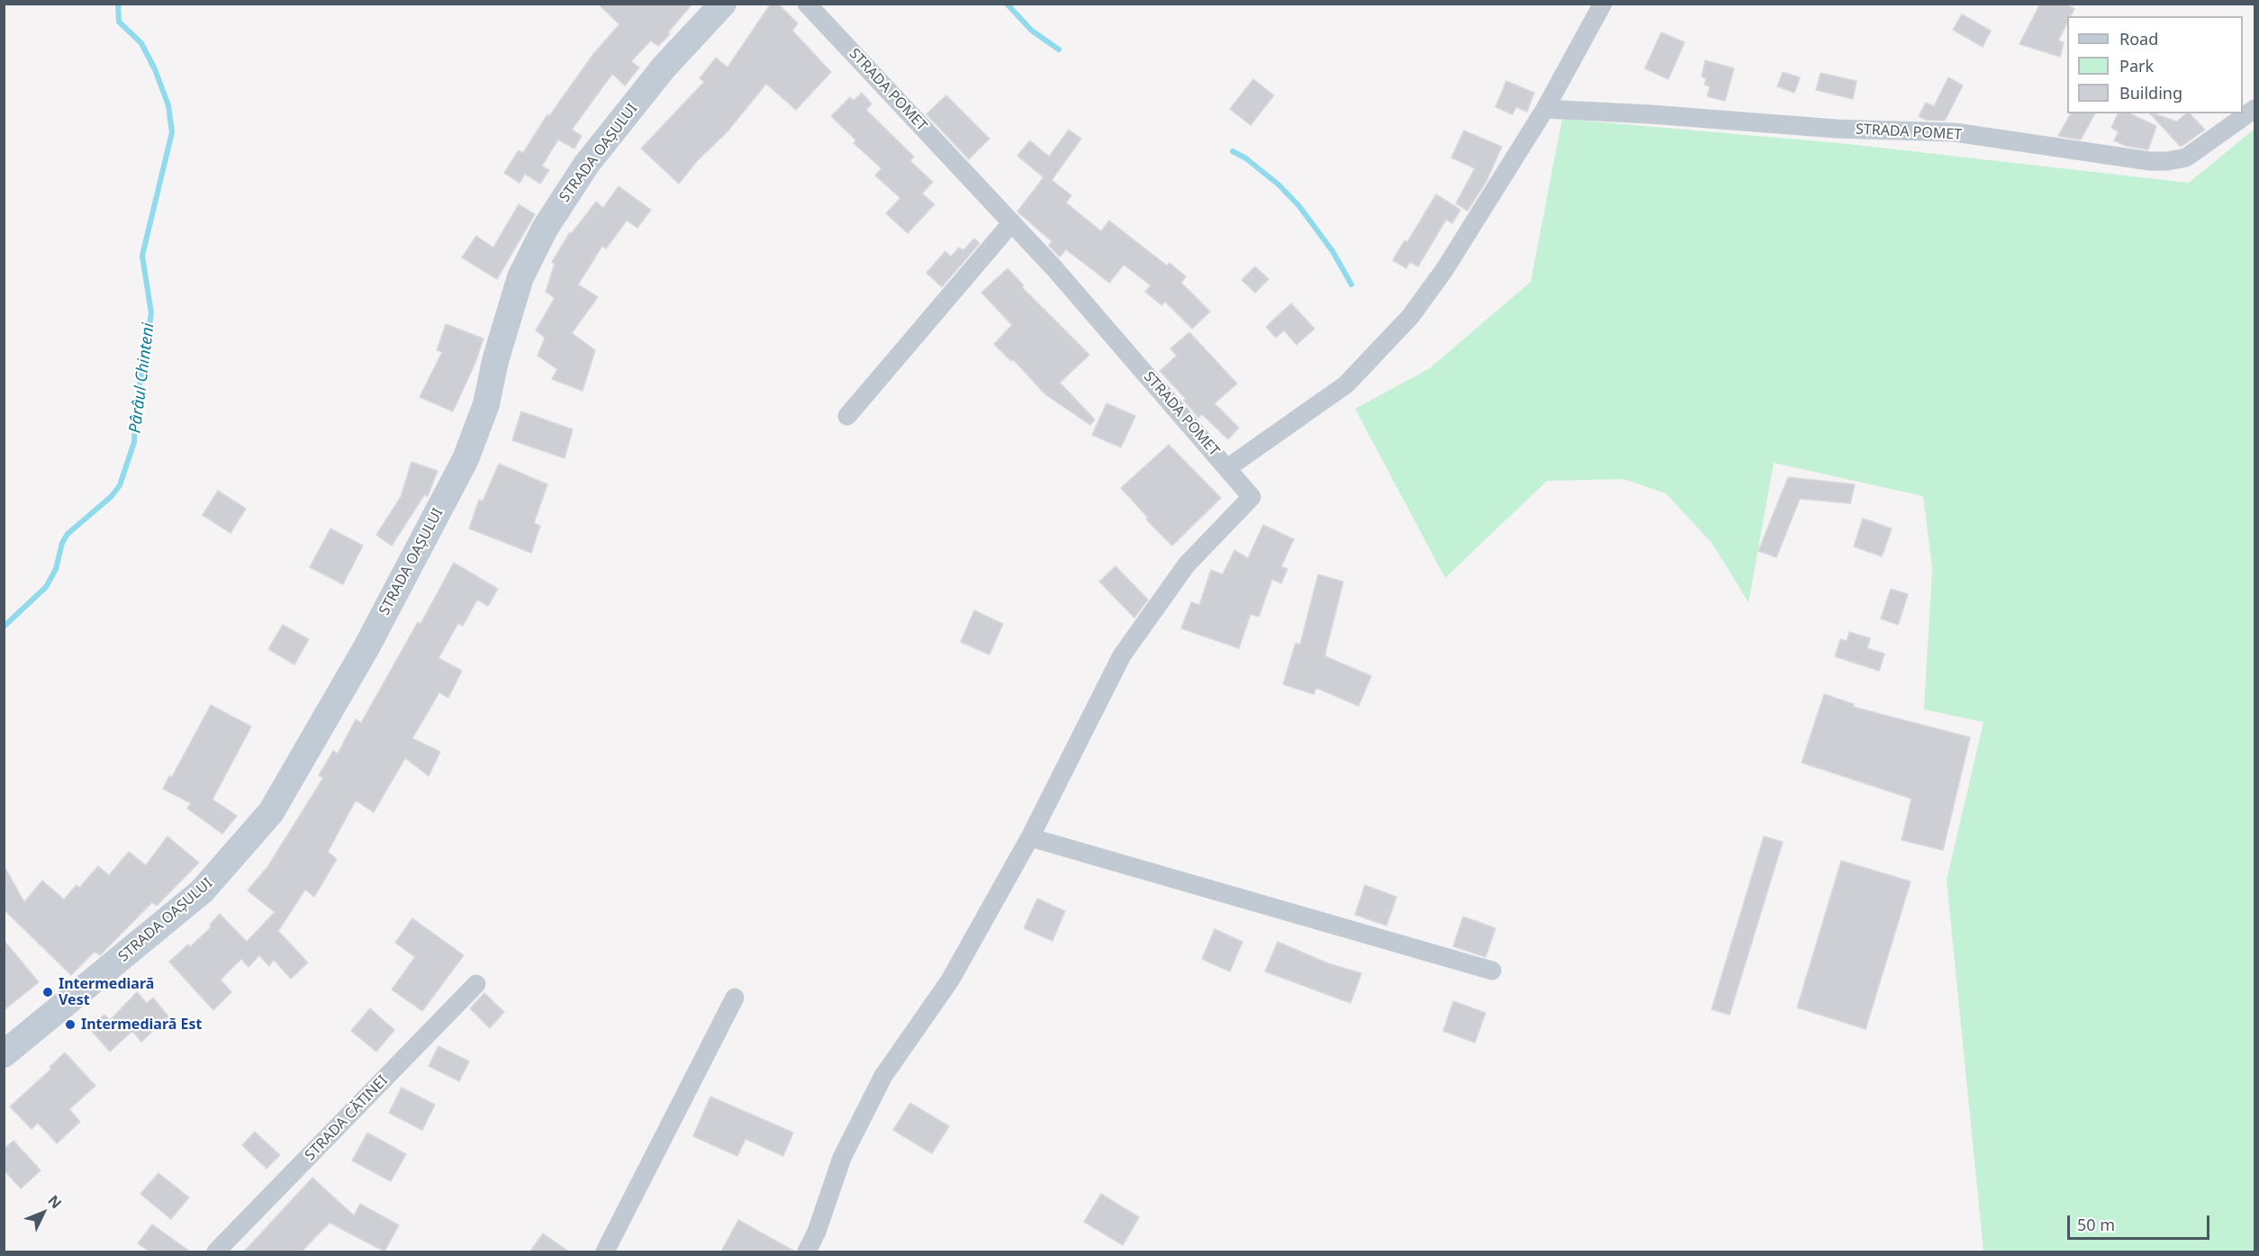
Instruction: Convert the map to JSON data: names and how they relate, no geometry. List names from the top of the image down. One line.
{"streets":{"main road":["STRADA OAȘULUI"],"street":["STRADA POMET","STRADA CĂTINEI"]},"water":["Pârâul Chinteni"],"places":["Intermediară Vest","Intermediară Est"],"legend":["Road","Park","Building"],"scale_bar":"50 m","north":"top right"}
